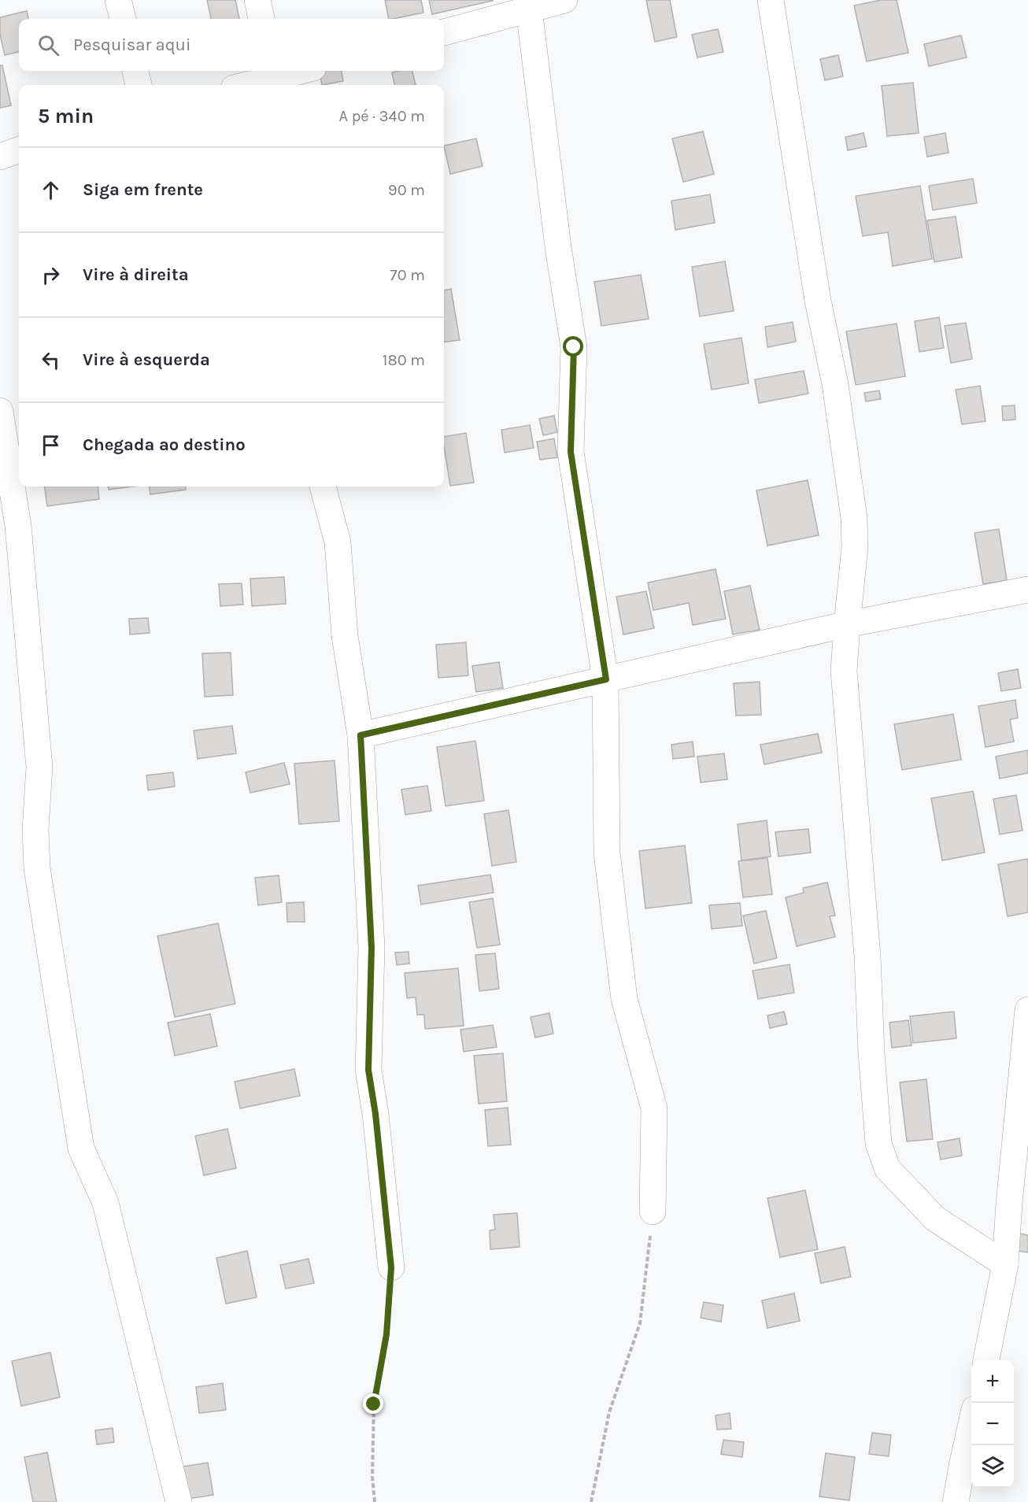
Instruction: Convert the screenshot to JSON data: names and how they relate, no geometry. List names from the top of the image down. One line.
{"page":{"search":"Pesquisar aqui","heading":["5 min","A pé · 340 m"],"list":[["Siga em frente","90 m"],["Vire à direita","70 m"],["Vire à esquerda","180 m"],"Chegada ao destino"],"map_buttons":["+","−"]}}
